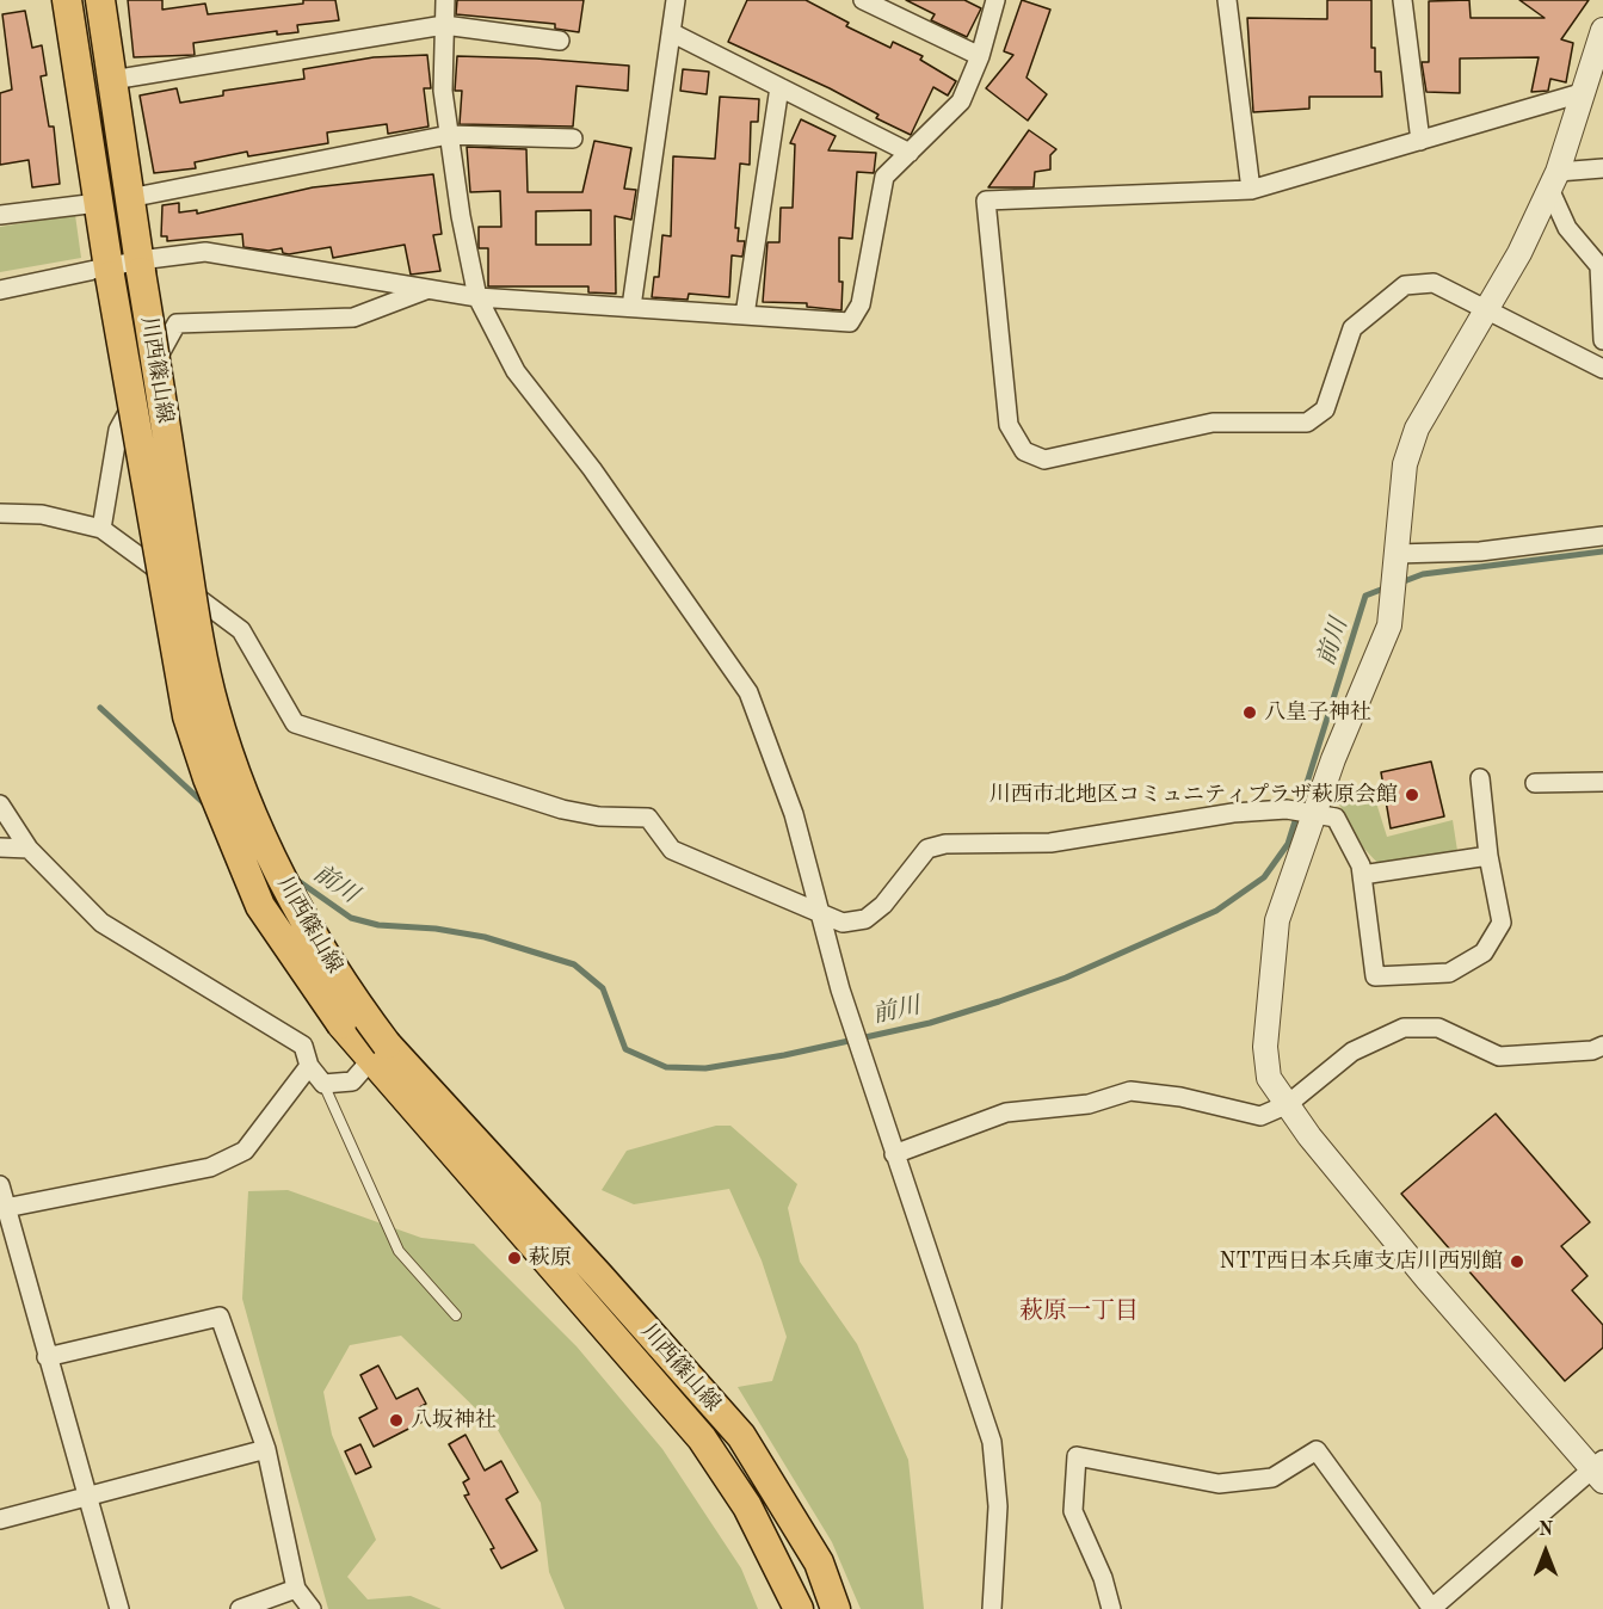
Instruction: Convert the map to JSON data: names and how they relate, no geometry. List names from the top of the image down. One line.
{"streets":{"main road":["川西篠山線"]},"districts":["萩原一丁目"],"water":["前川"],"places":["八皇子神社","川西市北地区コミュニティプラザ萩原会館","萩原","NTT西日本兵庫支店川西別館","八坂神社"],"north":"top"}
